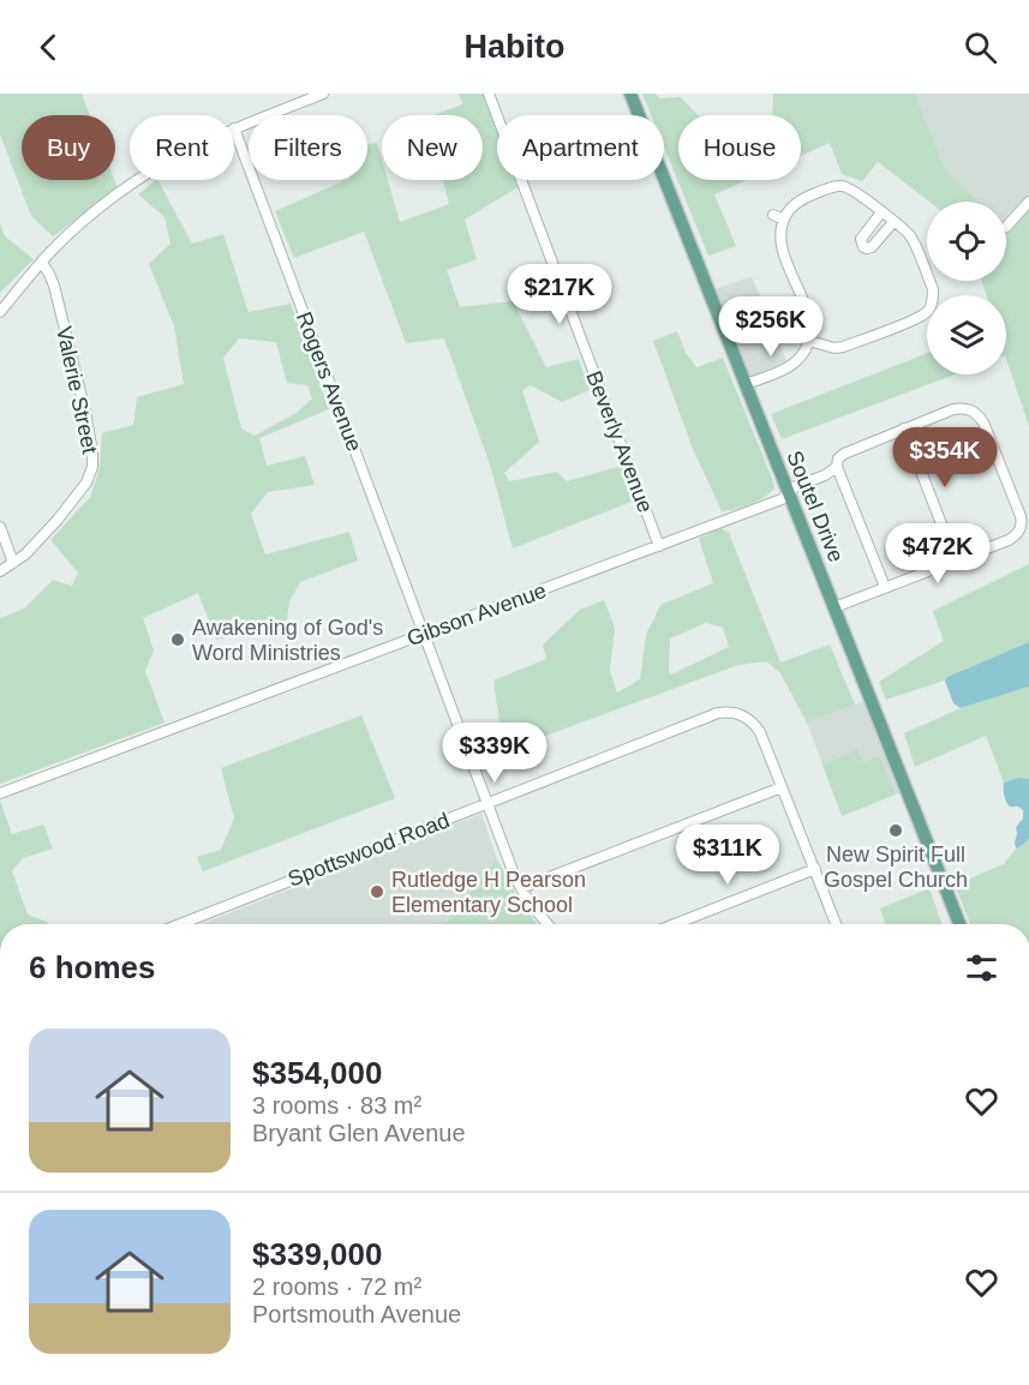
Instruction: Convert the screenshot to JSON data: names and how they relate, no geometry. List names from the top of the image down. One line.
{"streets":{"main road":["Soutel Drive"],"street":["Rogers Avenue","Valerie Street","Beverly Avenue","Gibson Avenue","Spottswood Road"]},"crossings":[["Rogers Avenue","Gibson Avenue"],["Rogers Avenue","Spottswood Road"],["Beverly Avenue","Gibson Avenue"],["Soutel Drive","Gibson Avenue"]],"places":["Awakening of God's Word Ministries","New Spirit Full Gospel Church","Rutledge H Pearson Elementary School"],"page":{"header":"Habito","chip":["Buy","Rent","Filters","New","Apartment","House"],"price":["$217K","$256K","$354K","$472K","$339K","$311K"],"heading":"6 homes","list":[{"name":"$354,000","note":"3 rooms · 83 m² · Bryant Glen Avenue"},{"name":"$339,000","note":"2 rooms · 72 m² · Portsmouth Avenue"}]}}
